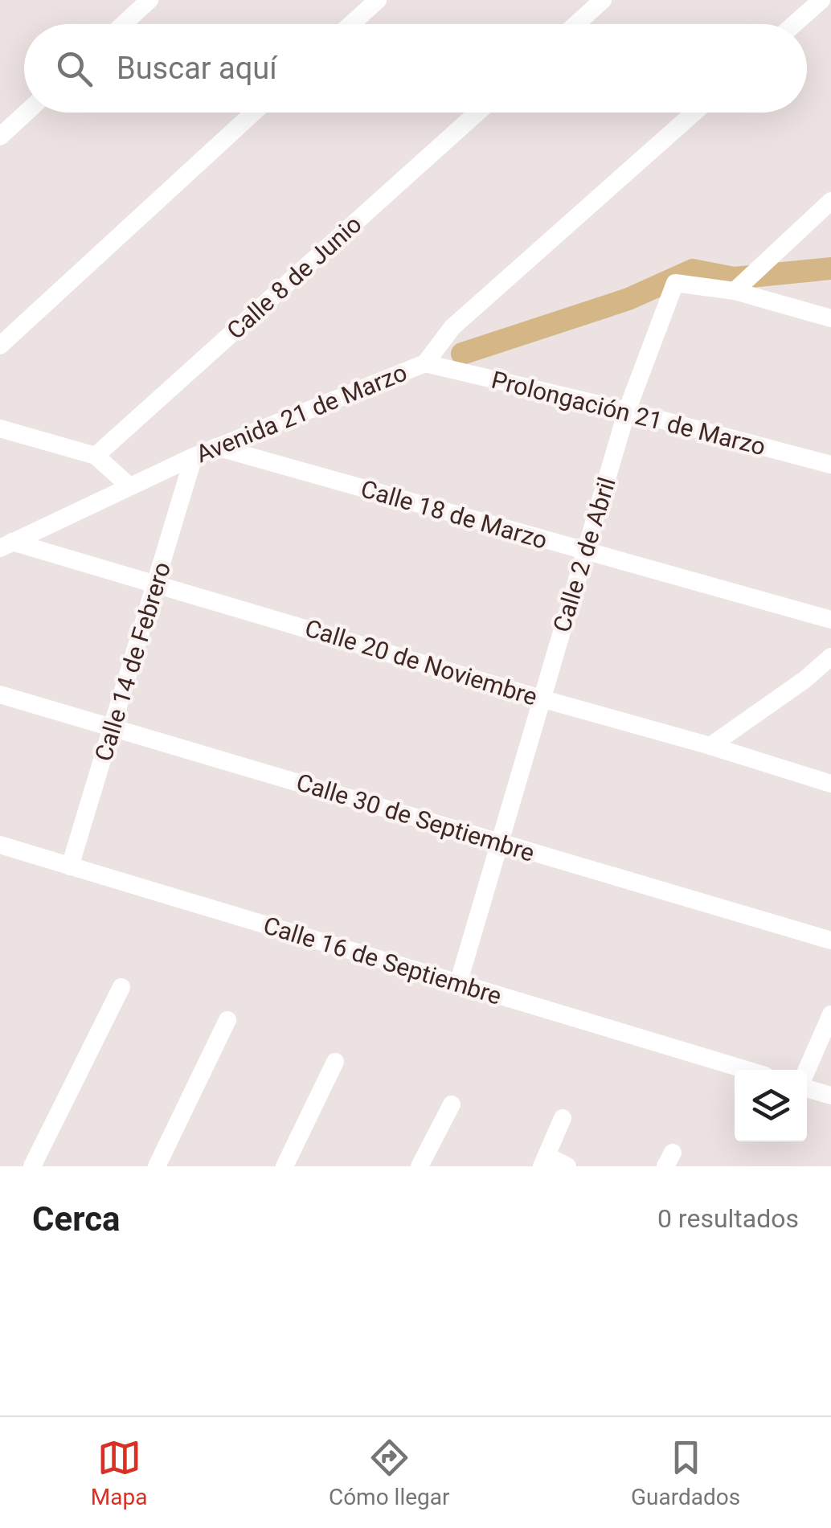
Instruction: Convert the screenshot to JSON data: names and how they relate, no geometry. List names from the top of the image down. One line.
{"streets":{"street":["Calle 8 de Junio","Avenida 21 de Marzo","Prolongación 21 de Marzo","Calle 18 de Marzo","Calle 2 de Abril","Calle 14 de Febrero","Calle 20 de Noviembre","Calle 30 de Septiembre","Calle 16 de Septiembre"]},"crossings":[["Avenida 21 de Marzo","Prolongación 21 de Marzo"],["Avenida 21 de Marzo","Calle 18 de Marzo"],["Avenida 21 de Marzo","Calle 14 de Febrero"],["Avenida 21 de Marzo","Calle 20 de Noviembre"],["Prolongación 21 de Marzo","Calle 2 de Abril"],["Calle 18 de Marzo","Calle 2 de Abril"],["Calle 2 de Abril","Calle 20 de Noviembre"],["Calle 2 de Abril","Calle 30 de Septiembre"],["Calle 2 de Abril","Calle 16 de Septiembre"],["Calle 14 de Febrero","Calle 20 de Noviembre"],["Calle 14 de Febrero","Calle 30 de Septiembre"],["Calle 14 de Febrero","Calle 16 de Septiembre"]],"page":{"search":"Buscar aquí","heading":["Cerca","0 resultados"],"nav":["Mapa","Cómo llegar","Guardados"]}}
